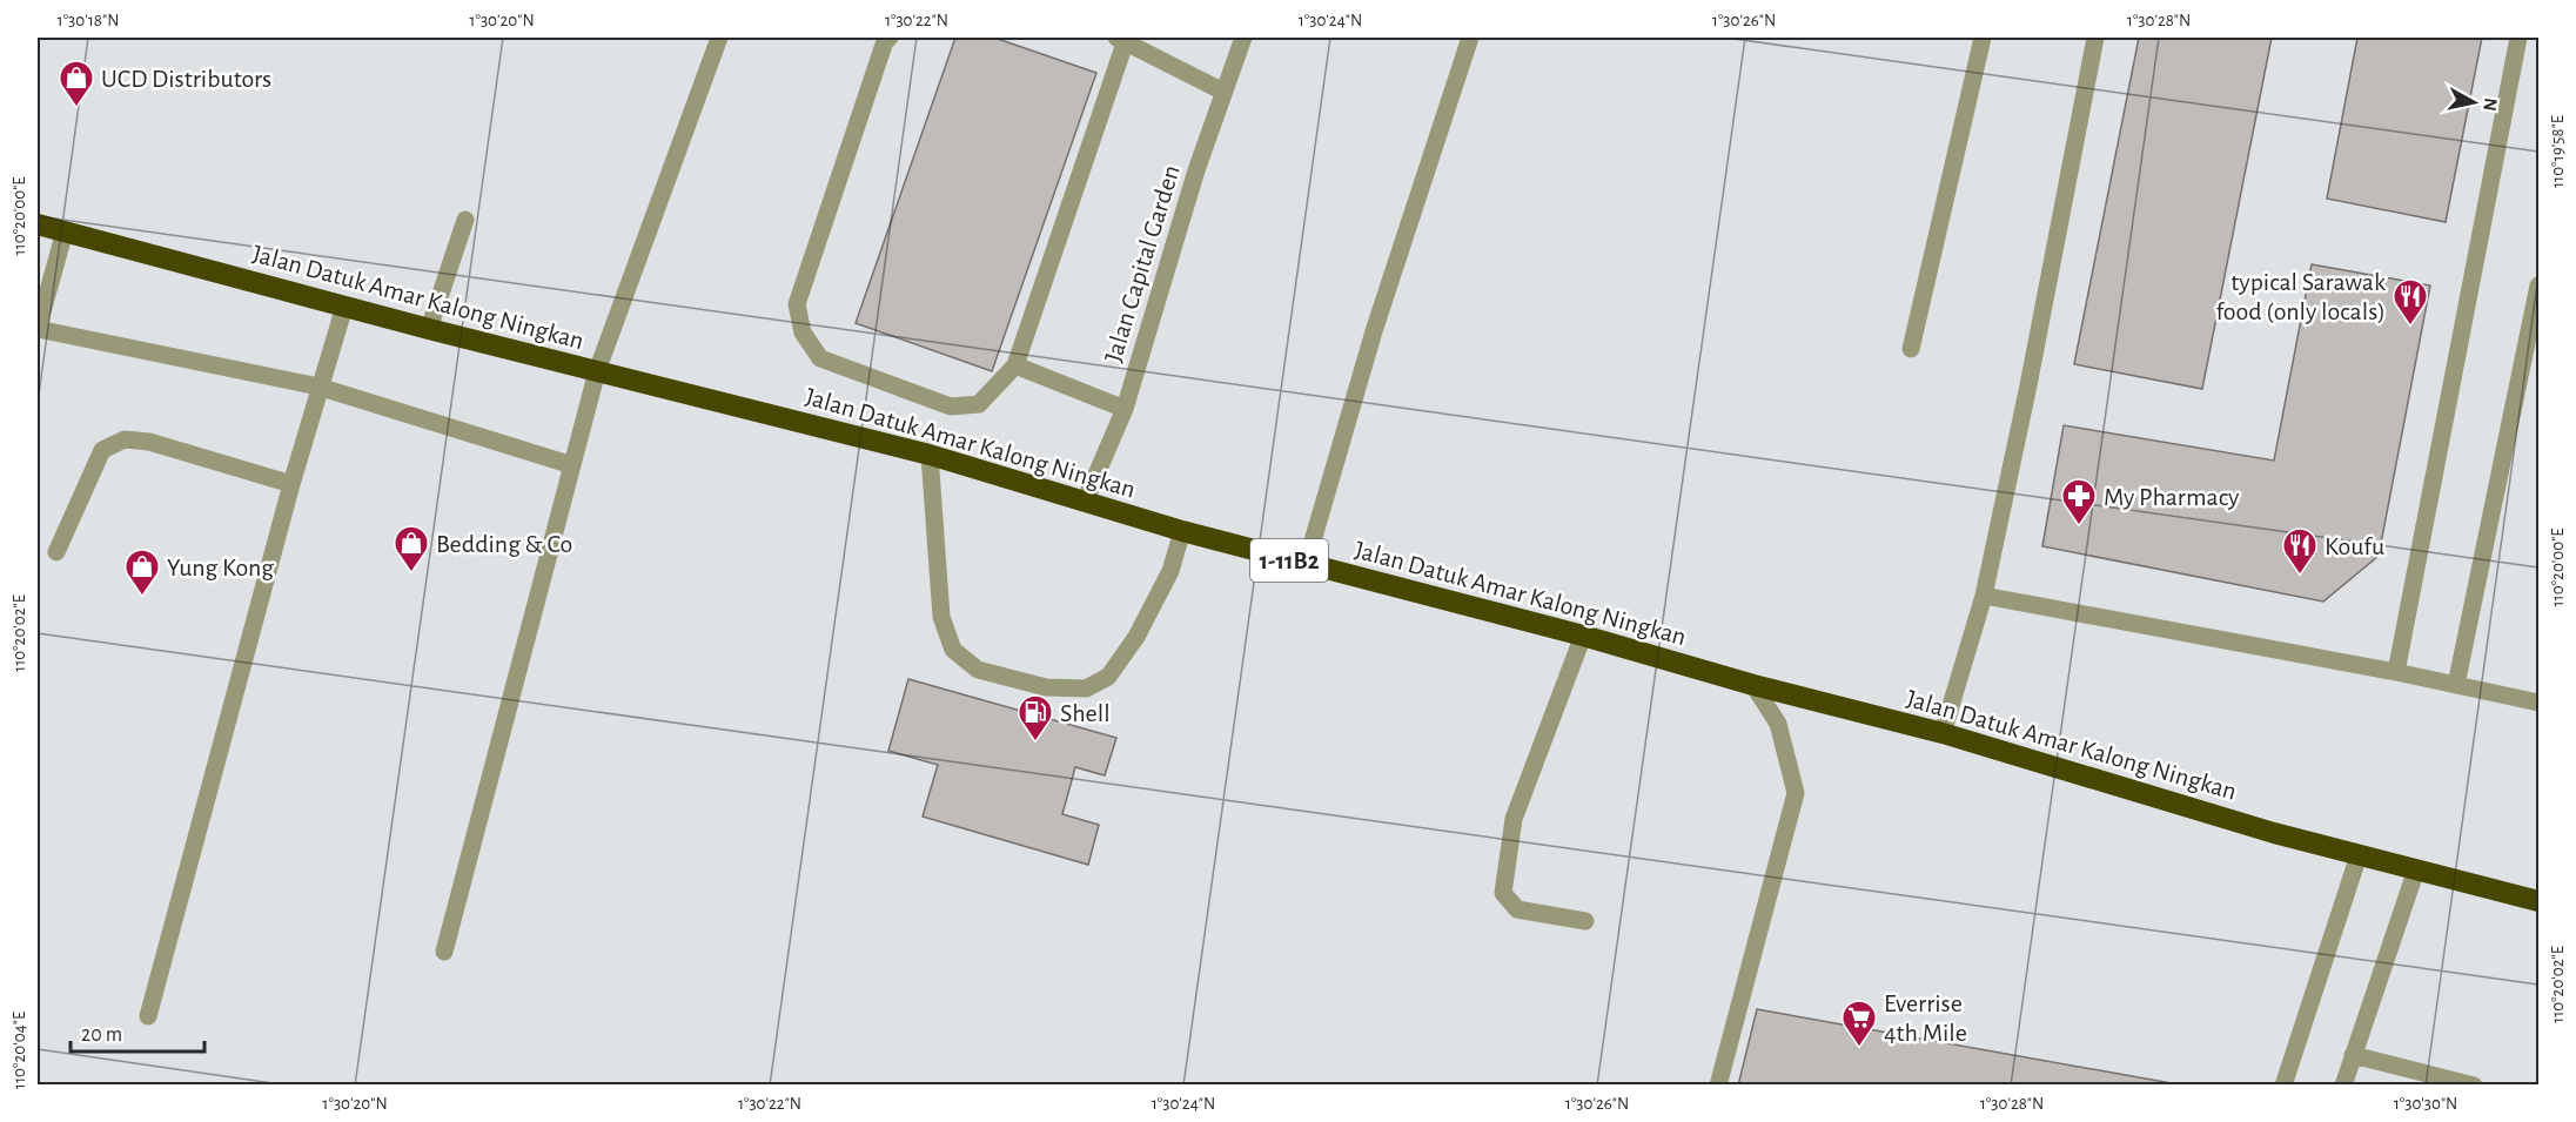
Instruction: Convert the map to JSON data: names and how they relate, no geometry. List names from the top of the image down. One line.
{"streets":{"highway":["Jalan Datuk Amar Kalong Ningkan","1-11B2"],"street":["Jalan Capital Garden"]},"crossings":[["Jalan Capital Garden","Jalan Datuk Amar Kalong Ningkan"]],"places":{"shop":["UCD Distributors","Bedding & Co","Yung Kong"],"restaurant":["typical Sarawak food (only locals)","Koufu"],"pharmacy":["My Pharmacy"],"fuel station":["Shell"],"supermarket":["Everrise 4th Mile"]},"scale_bar":"20 m","north":"right","coordinates":["1°30'18\"N","1°30'20\"N","1°30'22\"N","1°30'24\"N","1°30'26\"N","1°30'28\"N","110°19'58\"E","110°20'00\"E","110°20'02\"E","110°20'04\"E","1°30'30\"N"]}
